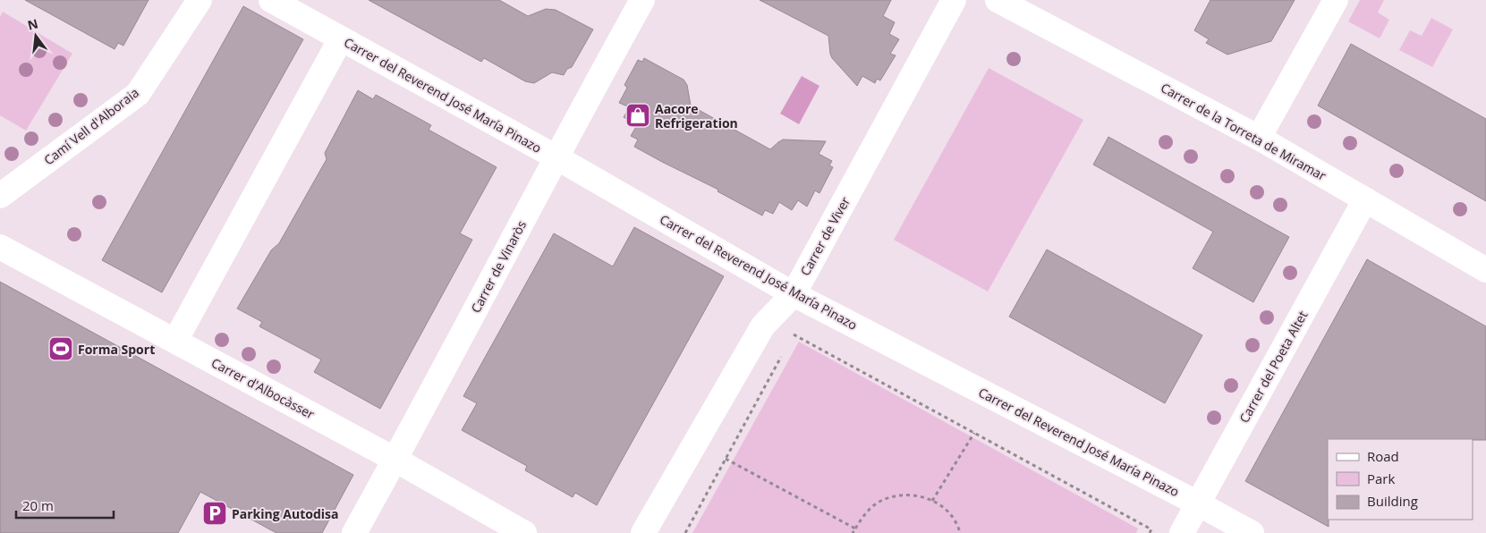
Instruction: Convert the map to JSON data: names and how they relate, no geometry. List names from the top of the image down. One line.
{"streets":{"street":["Carrer del Reverend José María Pinazo","Camí Vell d'Alboraia","Carrer de la Torreta de Miramar","Carrer de Viver","Carrer de Vinaròs","Carrer del Poeta Altet","Carrer d'Albocàsser"]},"crossings":[["Carrer del Reverend José María Pinazo","Carrer de Viver"],["Carrer del Reverend José María Pinazo","Carrer de Vinaròs"],["Carrer del Reverend José María Pinazo","Carrer del Poeta Altet"],["Carrer de la Torreta de Miramar","Carrer del Poeta Altet"],["Carrer de Vinaròs","Carrer d'Albocàsser"]],"places":{"shop":["Aacore Refrigeration"],"sports":["Forma Sport"],"parking":["Parking Autodisa"]},"legend":["Road","Park","Building"],"scale_bar":"20 m","north":"top"}
